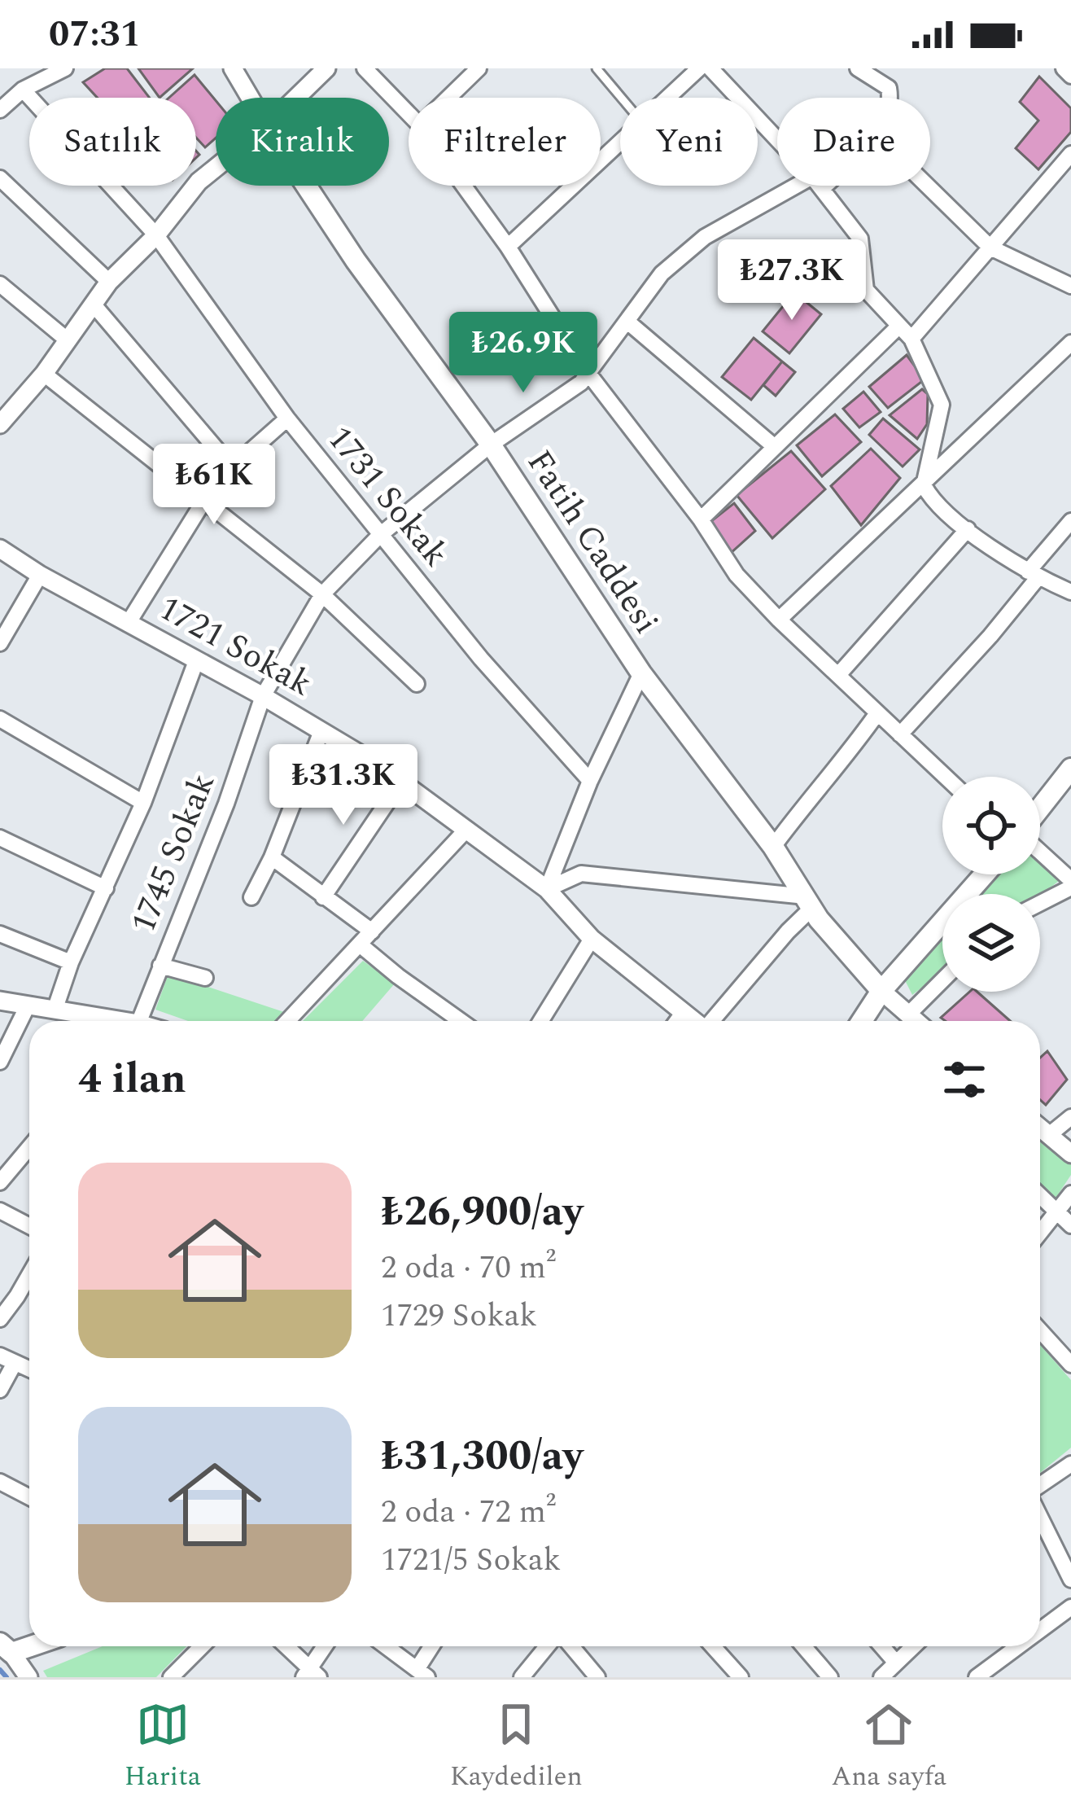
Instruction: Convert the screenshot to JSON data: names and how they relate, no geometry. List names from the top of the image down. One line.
{"streets":{"main road":["Fatih Caddesi"],"street":["1731 Sokak","1721 Sokak","1745 Sokak"]},"crossings":[["1731 Sokak","1745 Sokak"],["Fatih Caddesi","1745 Sokak"],["1721 Sokak","1745 Sokak"]],"page":{"status":"07:31","chip":["Satılık","Kiralık","Filtreler","Yeni","Daire"],"price":["₺27.3K","₺26.9K","₺61K","₺31.3K"],"heading":"4 ilan","list":[{"name":"₺26,900/ay","note":"2 oda · 70 m² · 1729 Sokak"},{"name":"₺31,300/ay","note":"2 oda · 72 m² · 1721/5 Sokak"}],"tabs":["Harita","Kaydedilen","Ana sayfa"]}}
